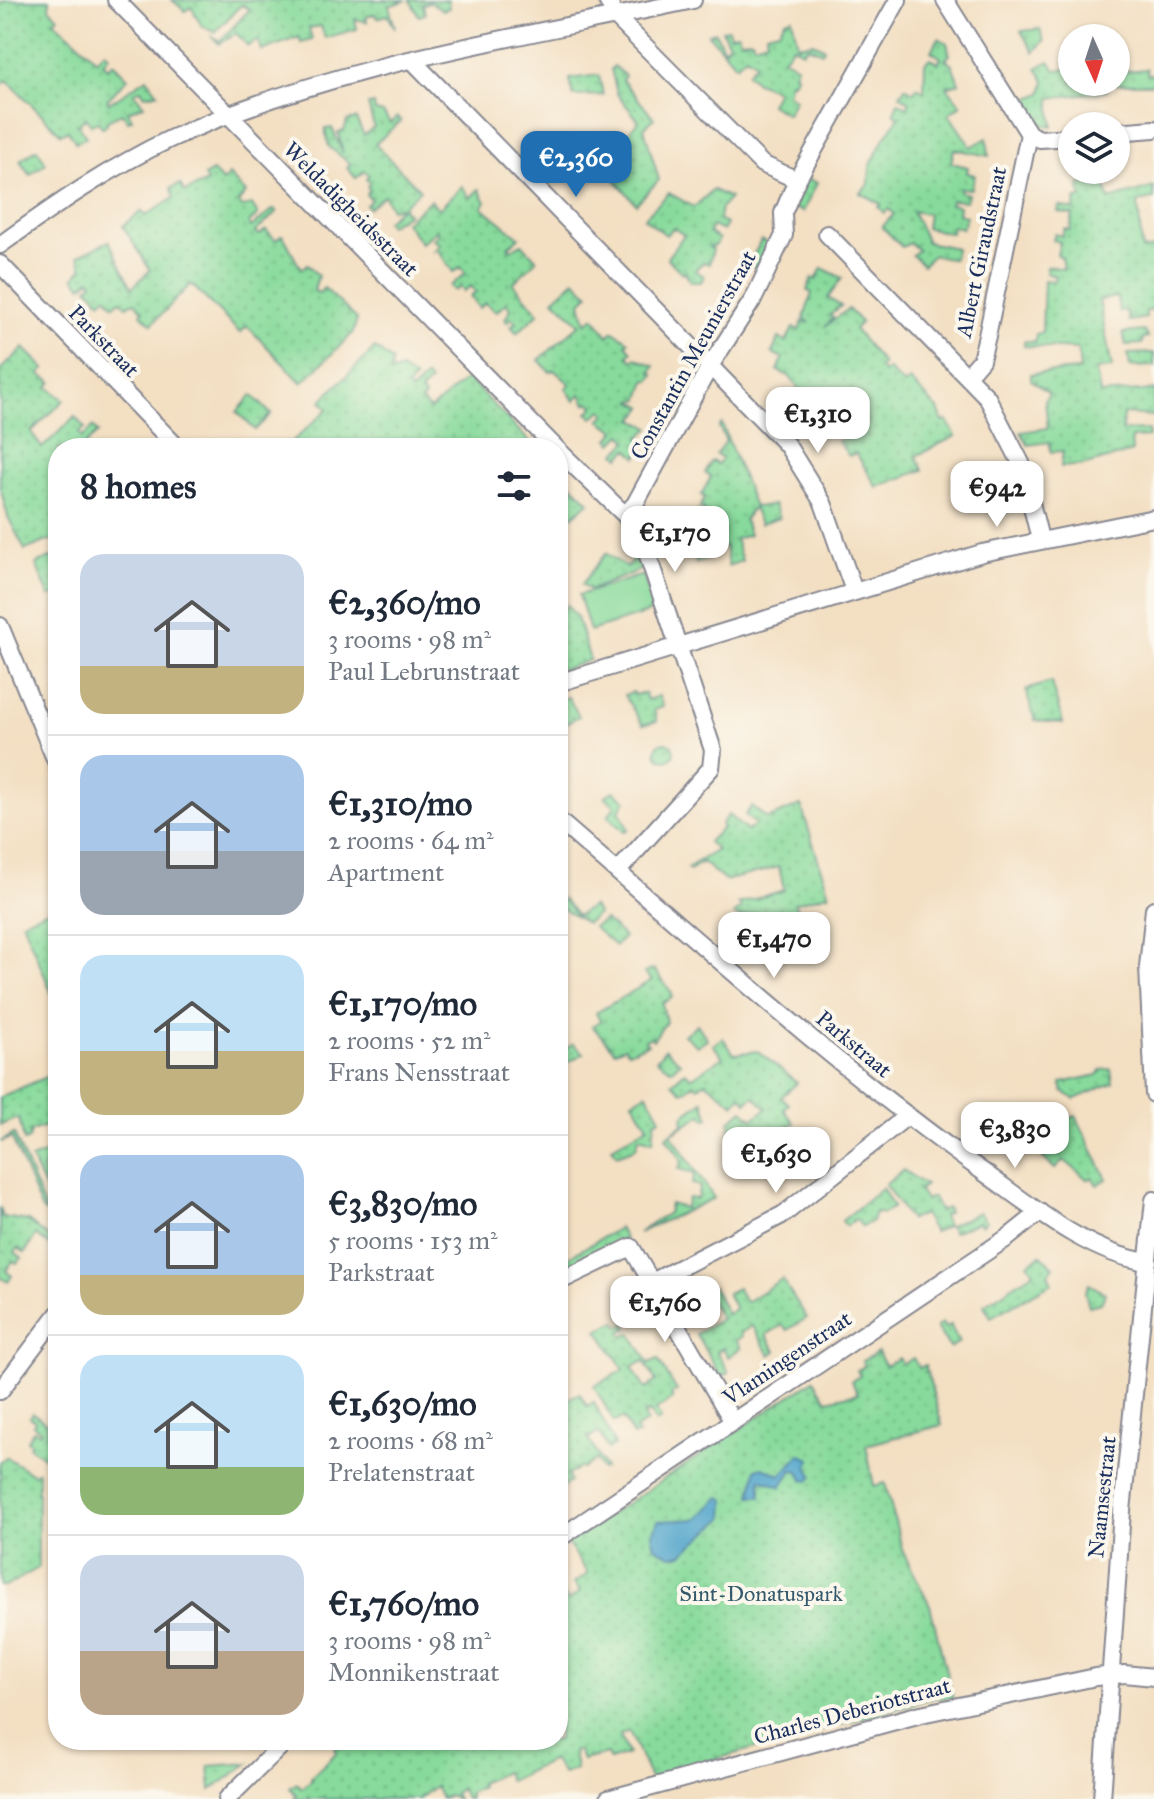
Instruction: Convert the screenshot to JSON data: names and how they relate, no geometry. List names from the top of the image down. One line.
{"streets":{"street":["Weldadigheidsstraat","Albert Giraudstraat","Parkstraat","Constantin Meunierstraat","Vlamingenstraat","Naamsestraat","Charles Deberiotstraat"]},"crossings":[["Weldadigheidsstraat","Parkstraat"],["Weldadigheidsstraat","Constantin Meunierstraat"],["Parkstraat","Vlamingenstraat"],["Parkstraat","Naamsestraat"],["Naamsestraat","Charles Deberiotstraat"]],"parks":["Sint-Donatuspark"],"north":"bottom","page":{"price":["€2,360","€1,310","€942","€1,170","€1,470","€3,830","€1,630","€1,760"],"heading":"8 homes","list":[{"name":"€2,360/mo","note":"3 rooms · 98 m² · Paul Lebrunstraat"},{"name":"€1,310/mo","note":"2 rooms · 64 m² · Apartment"},{"name":"€1,170/mo","note":"2 rooms · 52 m² · Frans Nensstraat"},{"name":"€3,830/mo","note":"5 rooms · 153 m² · Parkstraat"},{"name":"€1,630/mo","note":"2 rooms · 68 m² · Prelatenstraat"},{"name":"€1,760/mo","note":"3 rooms · 98 m² · Monnikenstraat"}]}}
